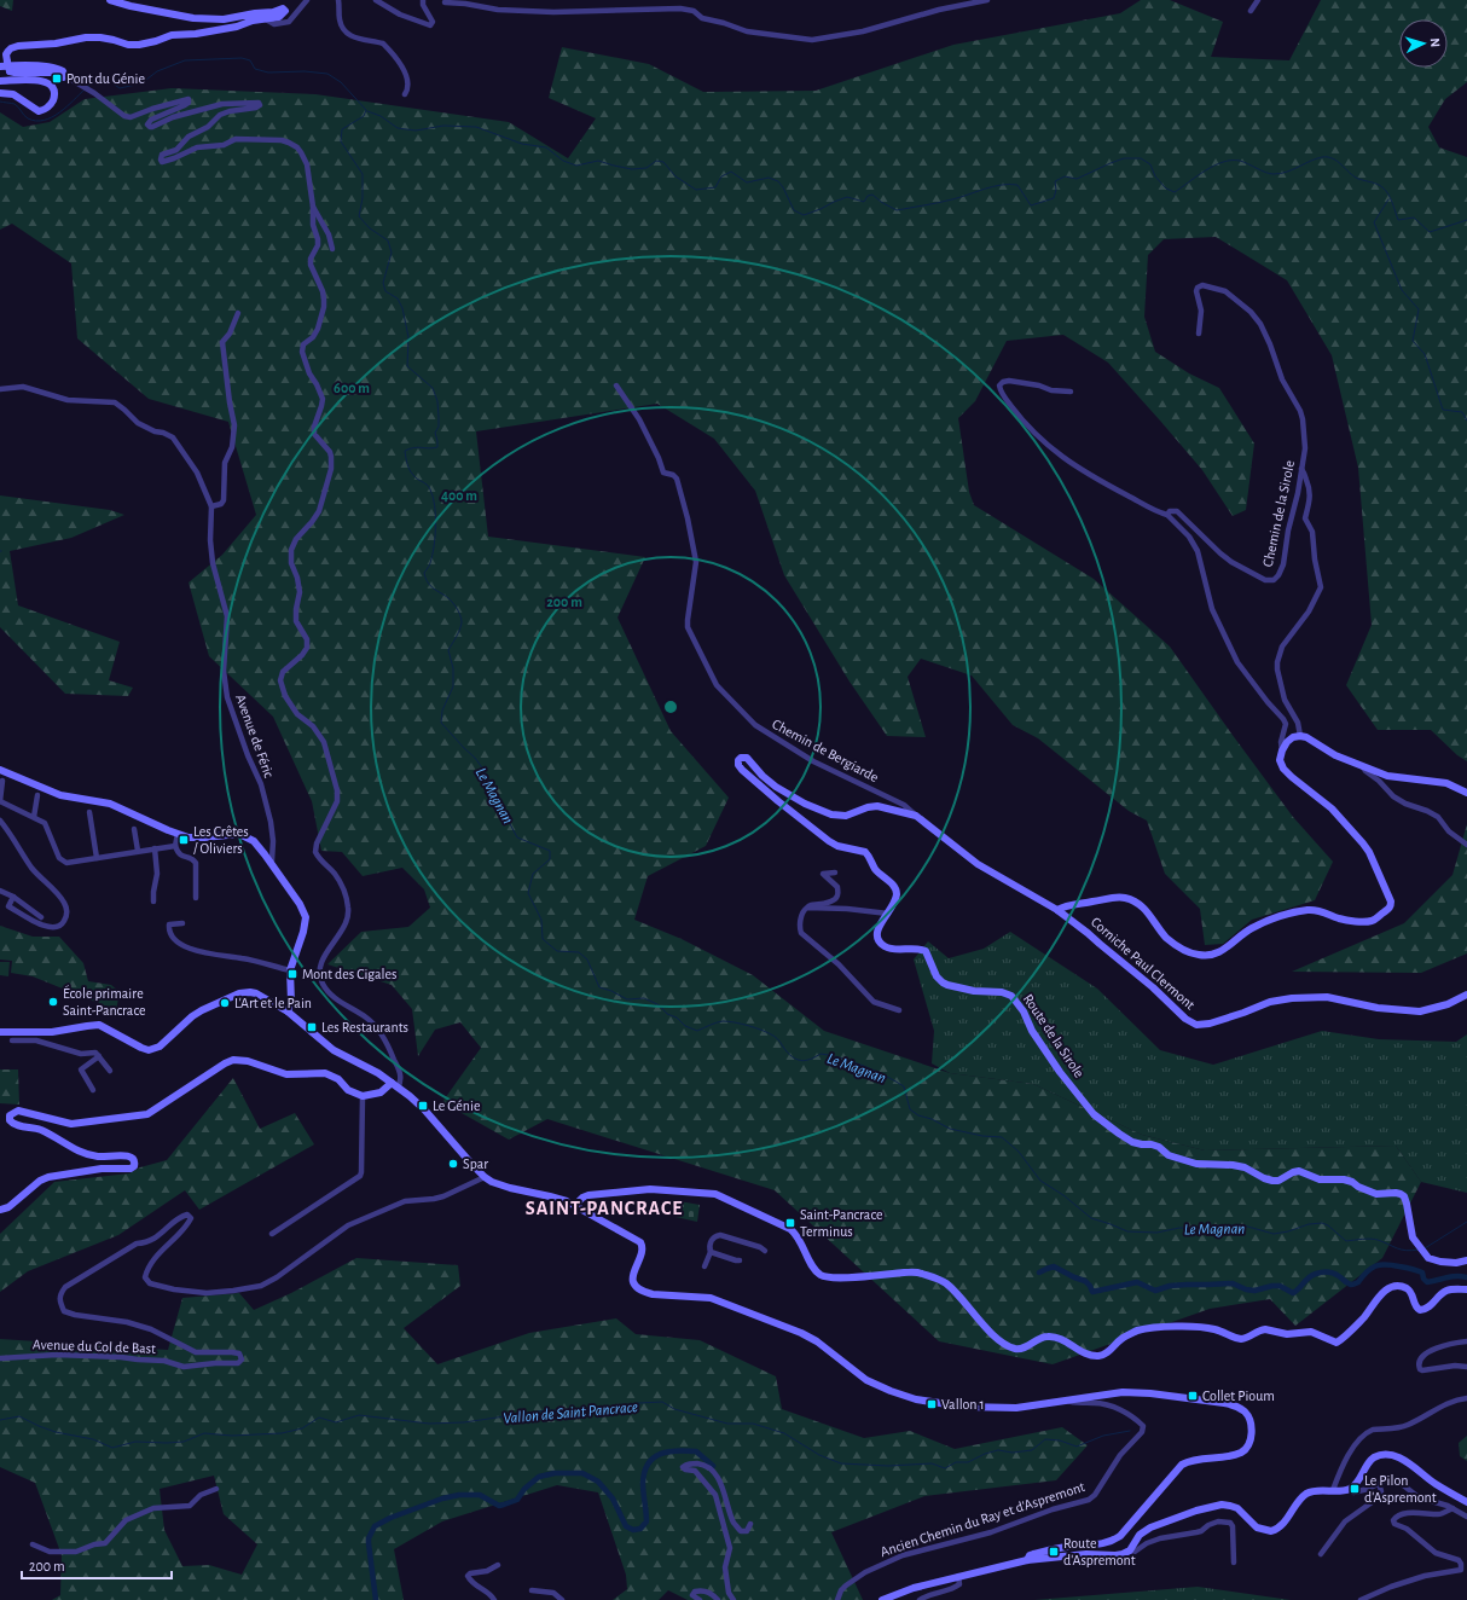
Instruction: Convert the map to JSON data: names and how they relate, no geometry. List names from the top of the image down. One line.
{"streets":{"street":["Chemin de la Sirole","Avenue de Féric","Chemin de Bergiarde","Corniche Paul Clermont","Route de la Sirole","Avenue du Col de Bast","Ancien Chemin du Ray et d'Aspremont"]},"crossings":[["Chemin de Bergiarde","Route de la Sirole"],["Corniche Paul Clermont","Route de la Sirole"]],"districts":["SAINT-PANCRACE"],"water":["Le Magnan","Vallon de Saint Pancrace"],"places":{"transit":["Pont du Génie","Les Crêtes / Oliviers","Mont des Cigales","Les Restaurants","Le Génie","Saint-Pancrace Terminus","Collet Pioum","Vallon 1","Le Pilon d'Aspremont","Route d'Aspremont"],"other":["École primaire Saint-Pancrace","L'Art et le Pain","Spar"]},"scale_bar":"200 m","north":"right","rings":["600 m","400 m","200 m"]}
